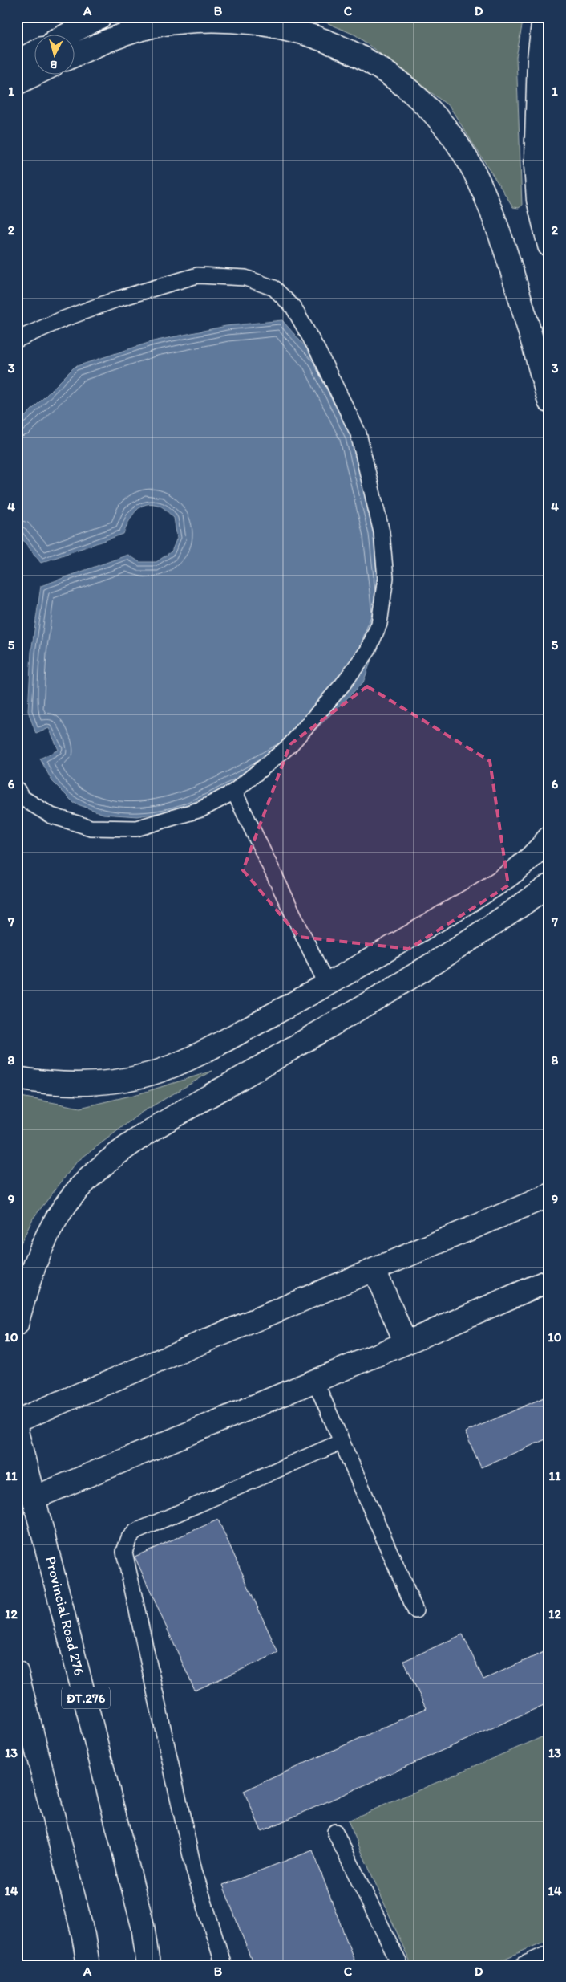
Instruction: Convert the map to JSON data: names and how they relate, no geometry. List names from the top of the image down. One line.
{"streets":{"main road":["Provincial Road 276","ĐT.276"]},"north":"bottom","grid":{"columns":["A","B","C","D"],"rows":["1","2","3","4","5","6","7","8","9","10","11","12","13","14"]}}
